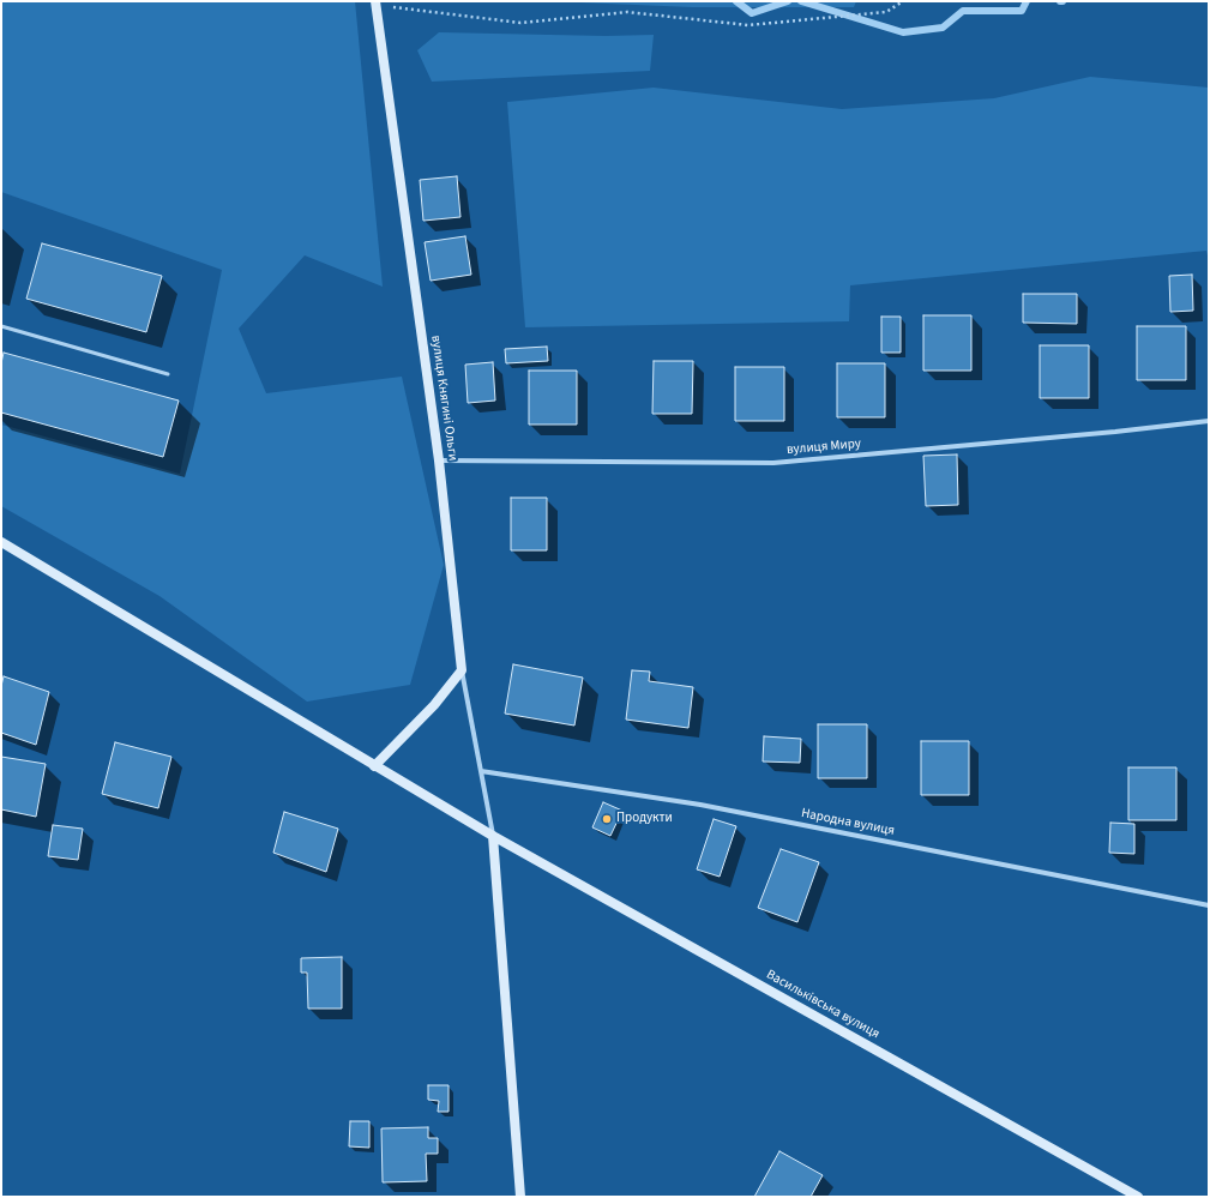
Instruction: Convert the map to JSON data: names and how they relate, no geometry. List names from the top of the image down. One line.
{"streets":{"street":["вулиця Княгині Ольги","вулиця Миру","Народна вулиця","Васильківська вулиця"]},"crossings":[["вулиця Княгині Ольги","вулиця Миру"]],"places":["Продукти"]}
